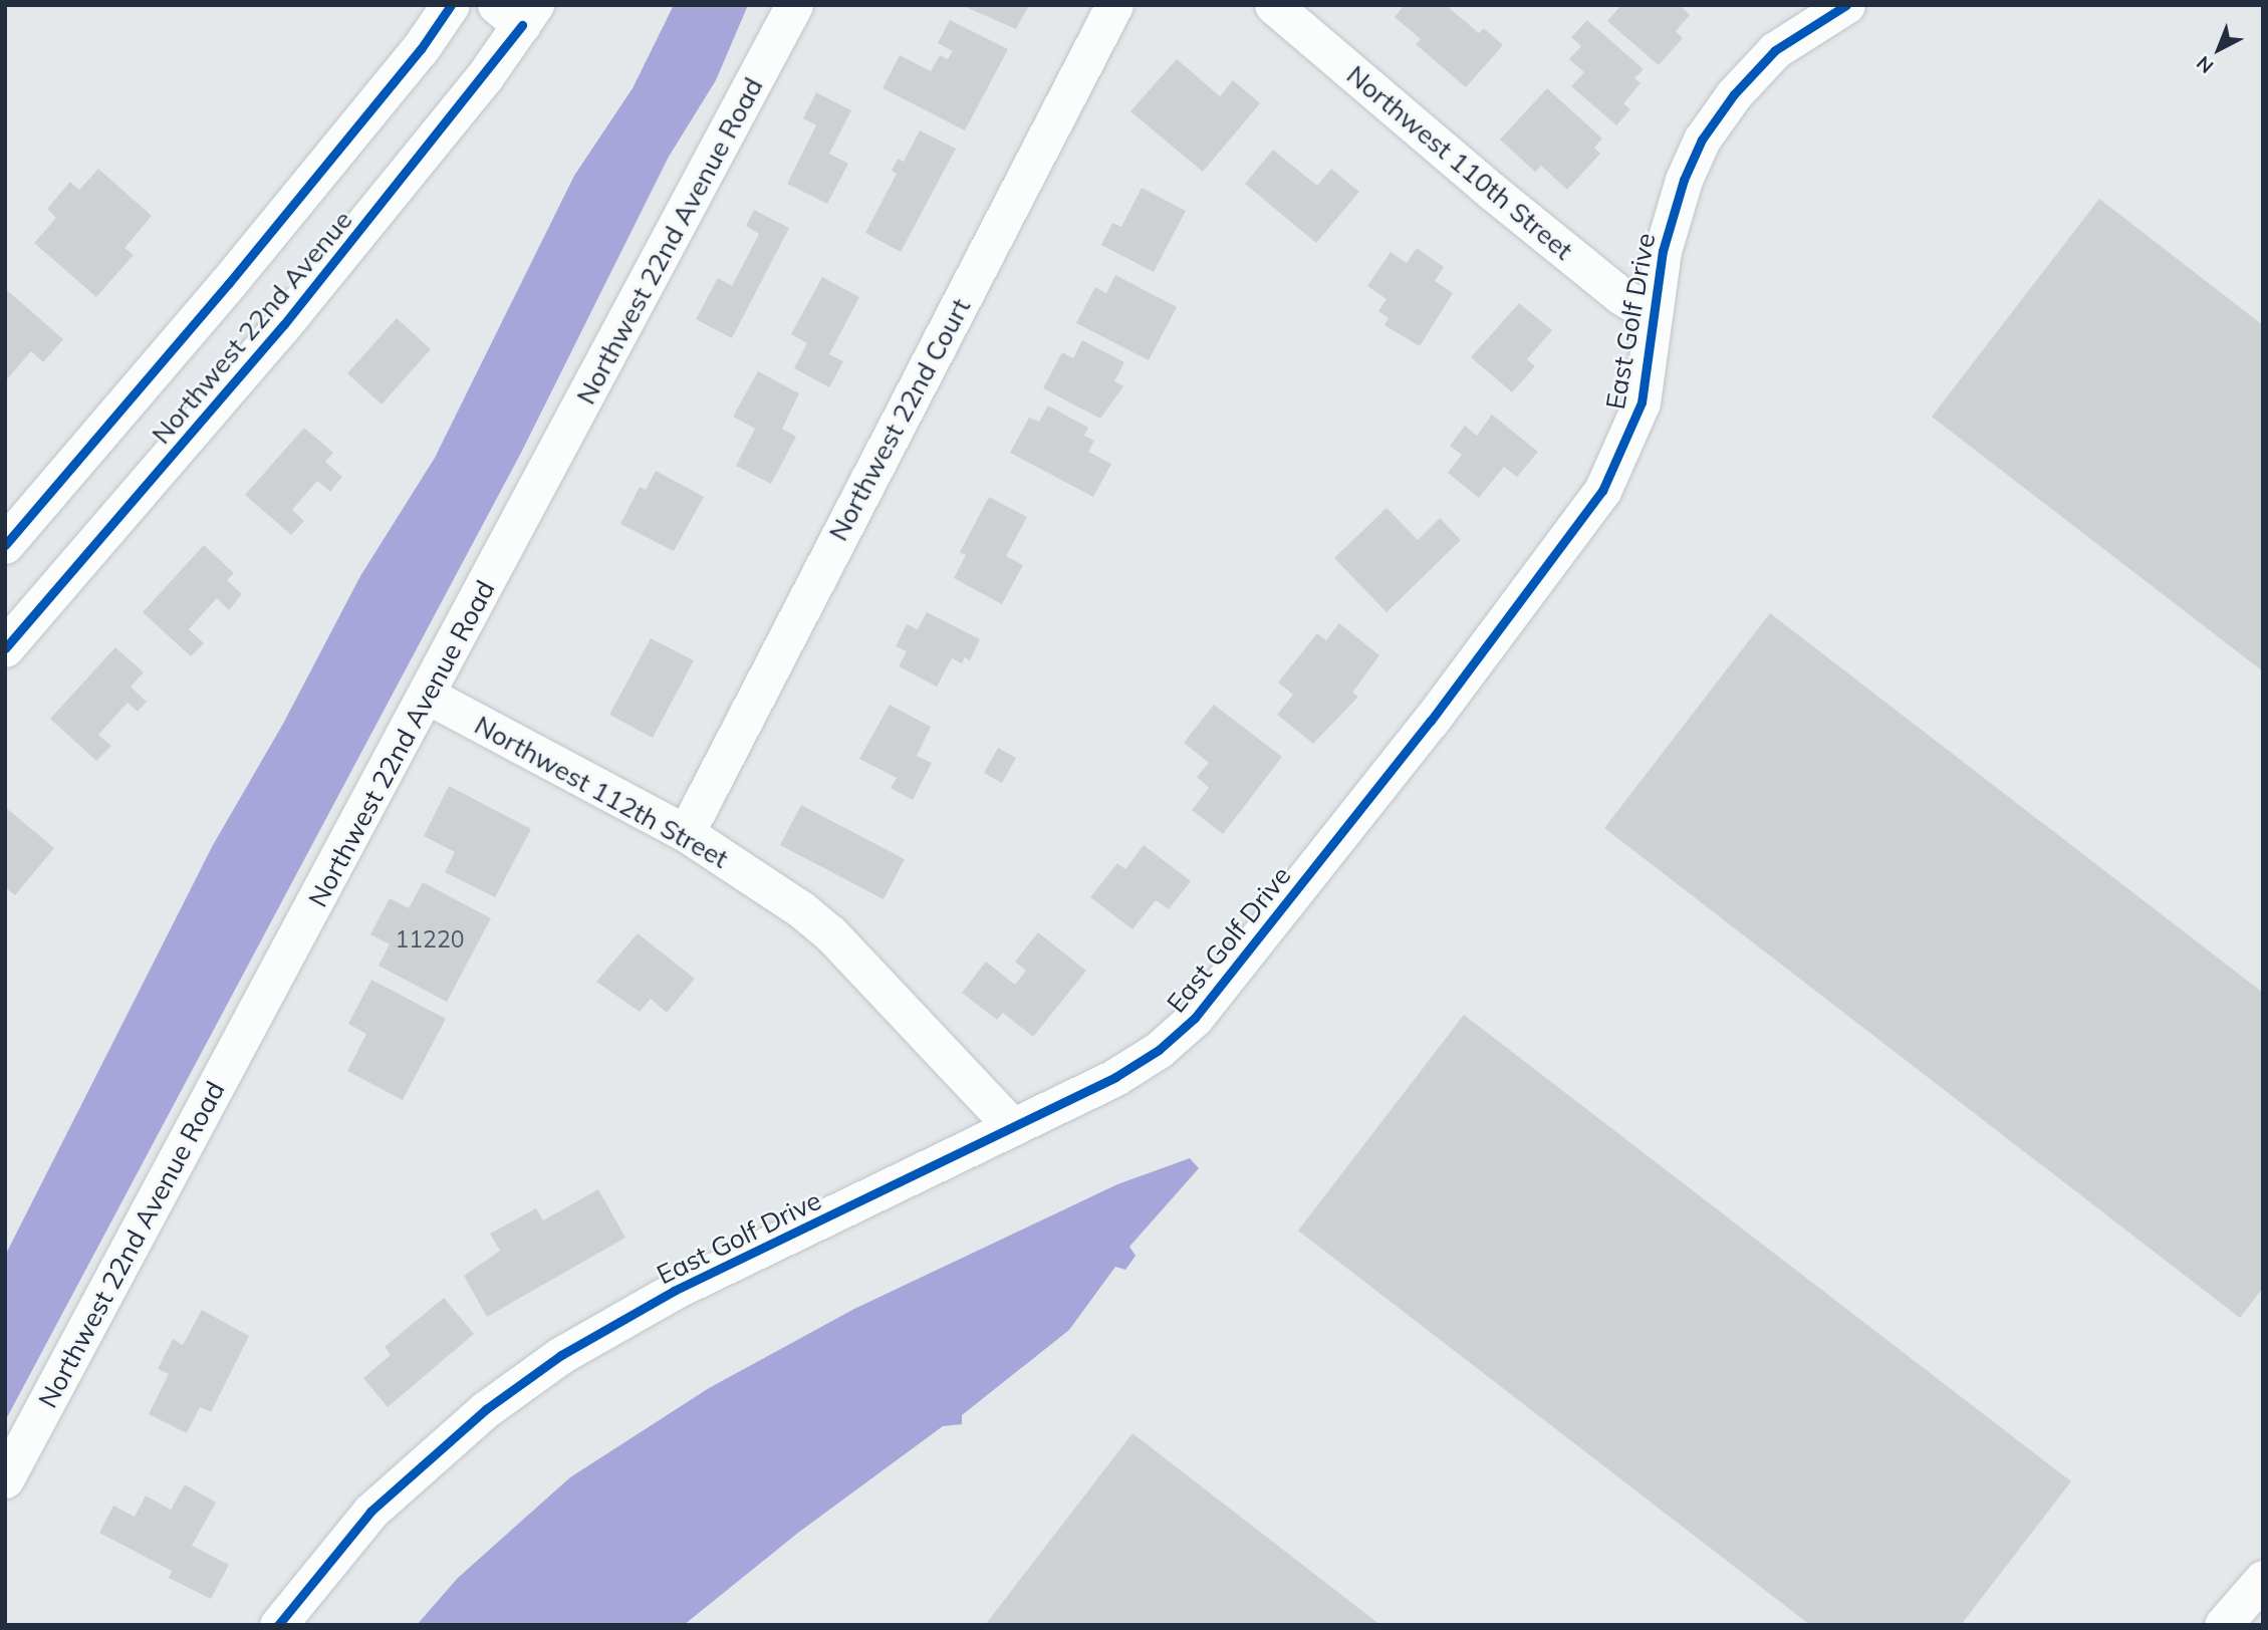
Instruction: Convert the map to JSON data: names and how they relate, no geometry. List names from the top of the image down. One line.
{"streets":{"main road":["Northwest 22nd Avenue"],"street":["Northwest 110th Street","Northwest 22nd Avenue Road","East Golf Drive","Northwest 22nd Court","Northwest 112th Street"]},"crossings":[["Northwest 110th Street","East Golf Drive"],["Northwest 22nd Avenue Road","Northwest 112th Street"],["East Golf Drive","Northwest 112th Street"],["Northwest 22nd Court","Northwest 112th Street"]],"house_numbers":["11220"],"north":"bottom left"}
